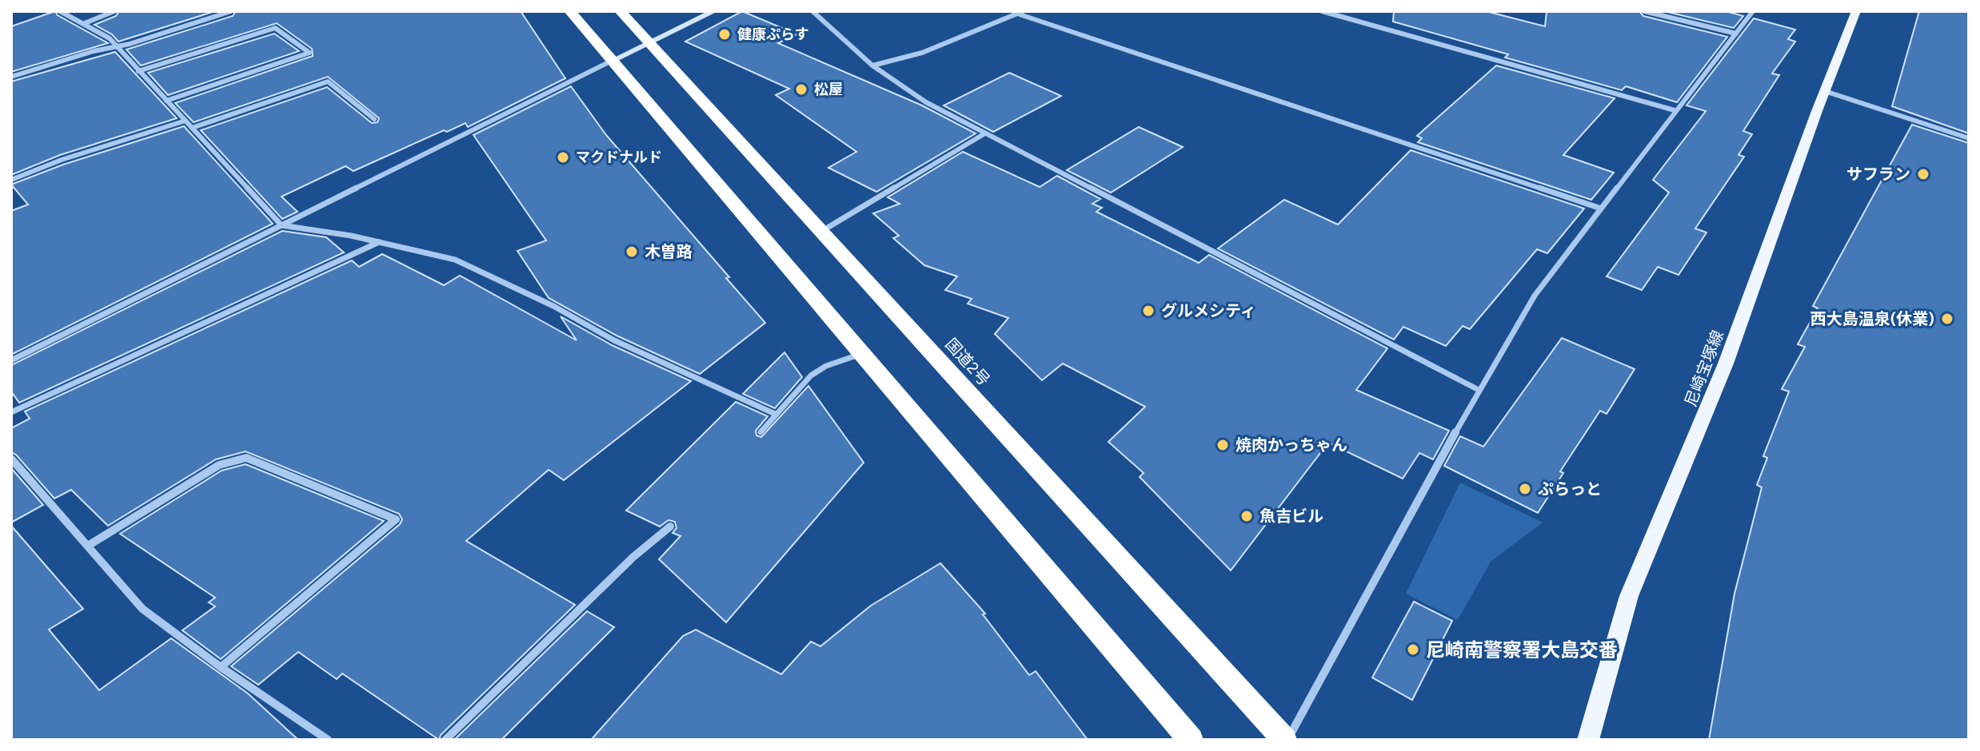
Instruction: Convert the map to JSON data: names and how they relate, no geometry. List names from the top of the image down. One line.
{"streets":{"highway":["国道2号"],"main road":["尼崎宝塚線"]},"places":["健康ぷらす","松屋","マクドナルド","サフラン","木曽路","グルメシティ","西大島温泉(休業)","焼肉かっちゃん","ぷらっと","魚吉ビル","尼崎南警察署大島交番"]}
